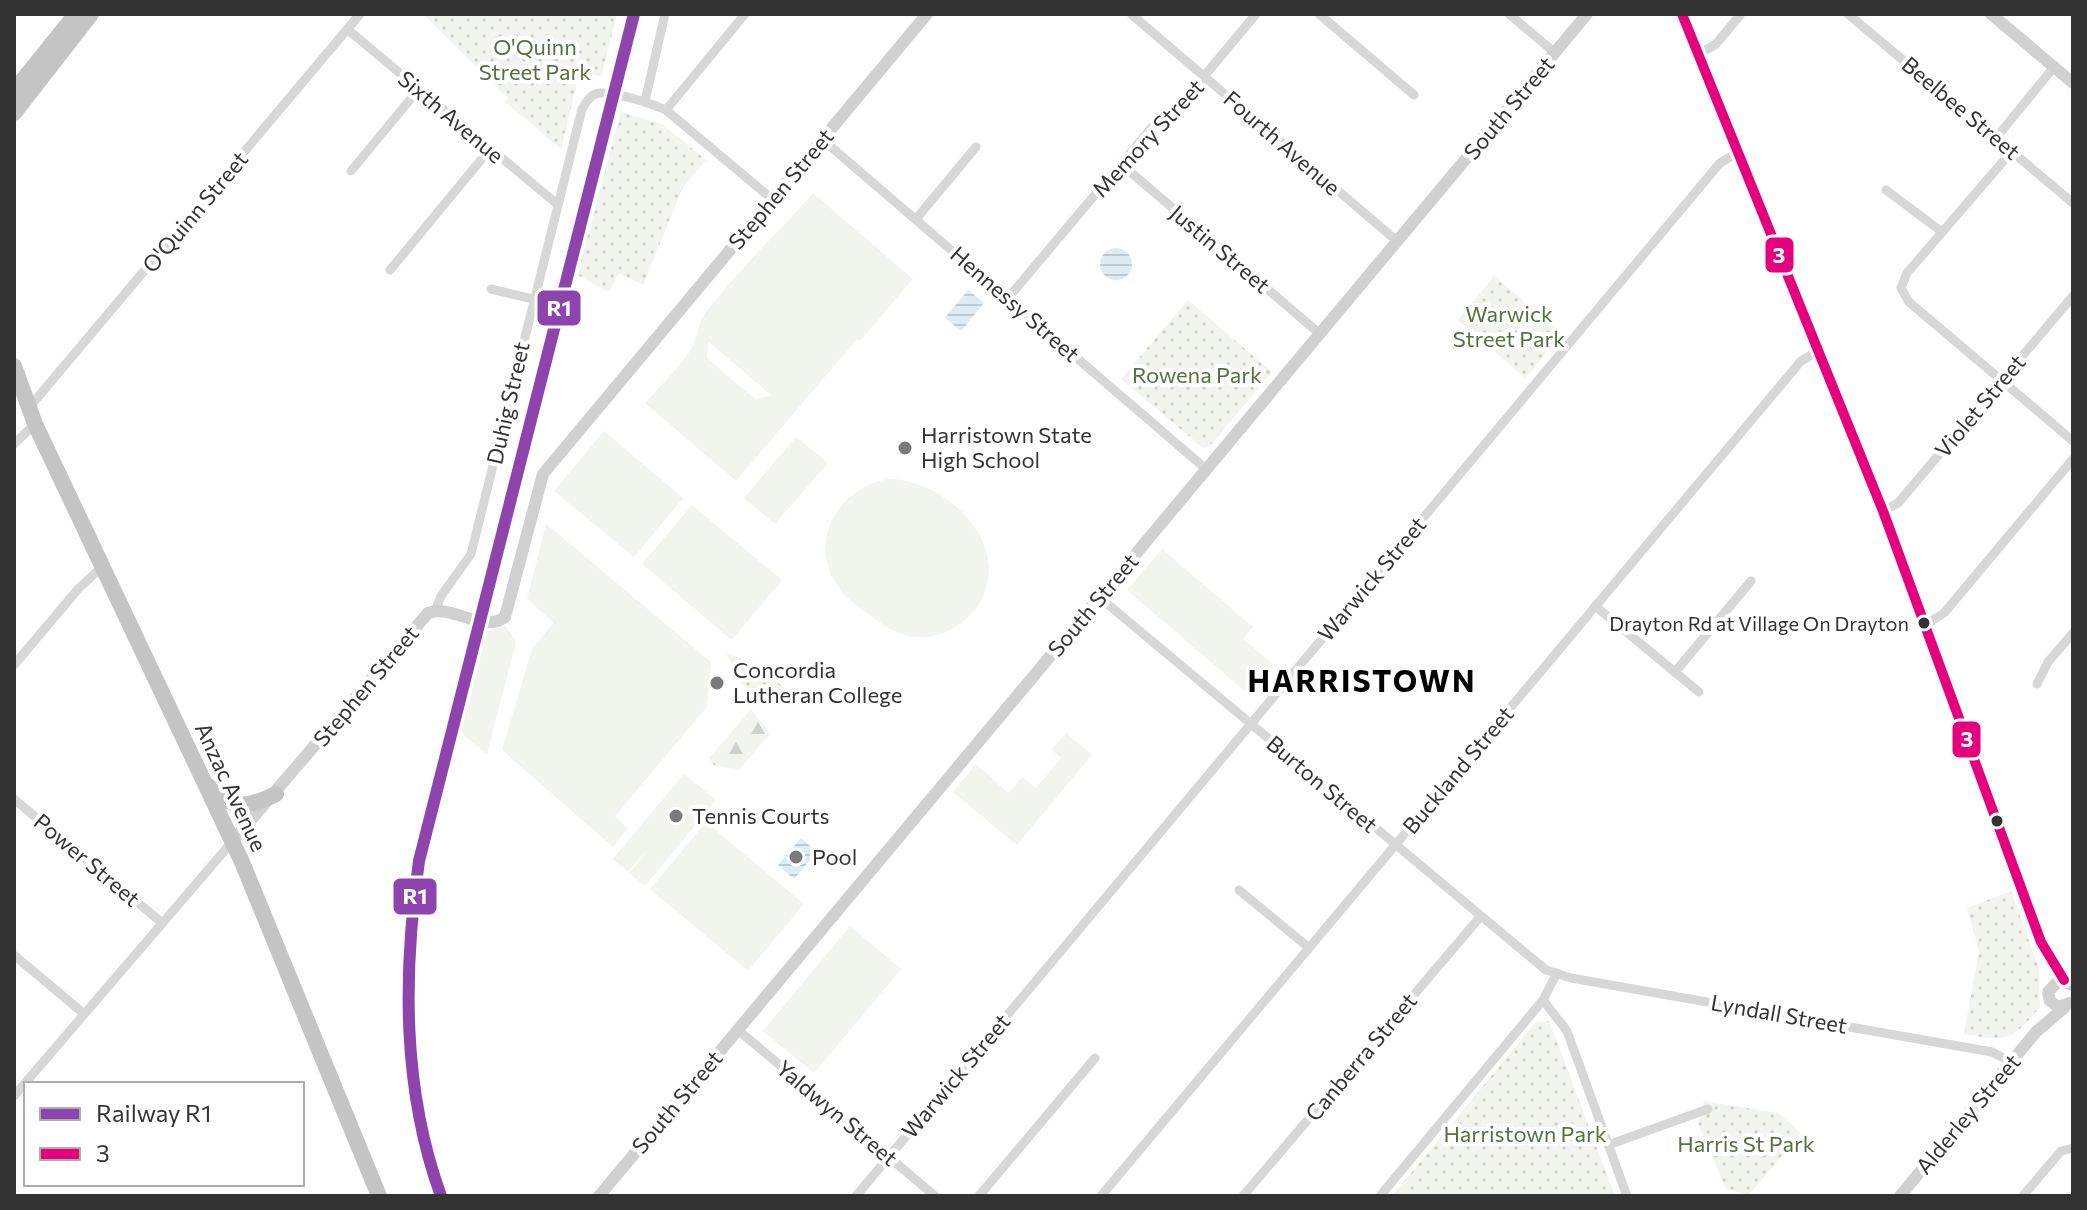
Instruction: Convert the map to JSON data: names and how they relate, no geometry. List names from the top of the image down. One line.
{"streets":{"highway":["Anzac Avenue"],"street":["South Street","Beelbee Street","Sixth Avenue","Memory Street","Fourth Avenue","Stephen Street","O'Quinn Street","Justin Street","Hennessy Street","Duhig Street","Violet Street","Warwick Street","Buckland Street","Burton Street","Power Street","Lyndall Street","Canberra Street","Yaldwyn Street","Alderley Street"]},"crossings":[["South Street","Fourth Avenue"],["South Street","Justin Street"],["South Street","Hennessy Street"],["South Street","Burton Street"],["South Street","Yaldwyn Street"],["Sixth Avenue","O'Quinn Street"],["Sixth Avenue","Duhig Street"],["Memory Street","Fourth Avenue"],["Memory Street","Justin Street"],["Memory Street","Hennessy Street"],["Stephen Street","Hennessy Street"],["Stephen Street","Duhig Street"],["Stephen Street","Anzac Avenue"],["Stephen Street","Power Street"],["O'Quinn Street","Anzac Avenue"],["Warwick Street","Burton Street"],["Warwick Street","Yaldwyn Street"],["Buckland Street","Burton Street"],["Burton Street","Lyndall Street"],["Burton Street","Canberra Street"],["Lyndall Street","Alderley Street"]],"districts":["HARRISTOWN"],"parks":["O'Quinn Street Park","Warwick Street Park","Rowena Park","Harristown Park","Harris St Park"],"places":["Harristown State High School","Drayton Rd at Village On Drayton","Concordia Lutheran College","Tennis Courts","Pool"],"lines":["rail line R1","transit line 3"],"legend":["Railway R1","3"]}
